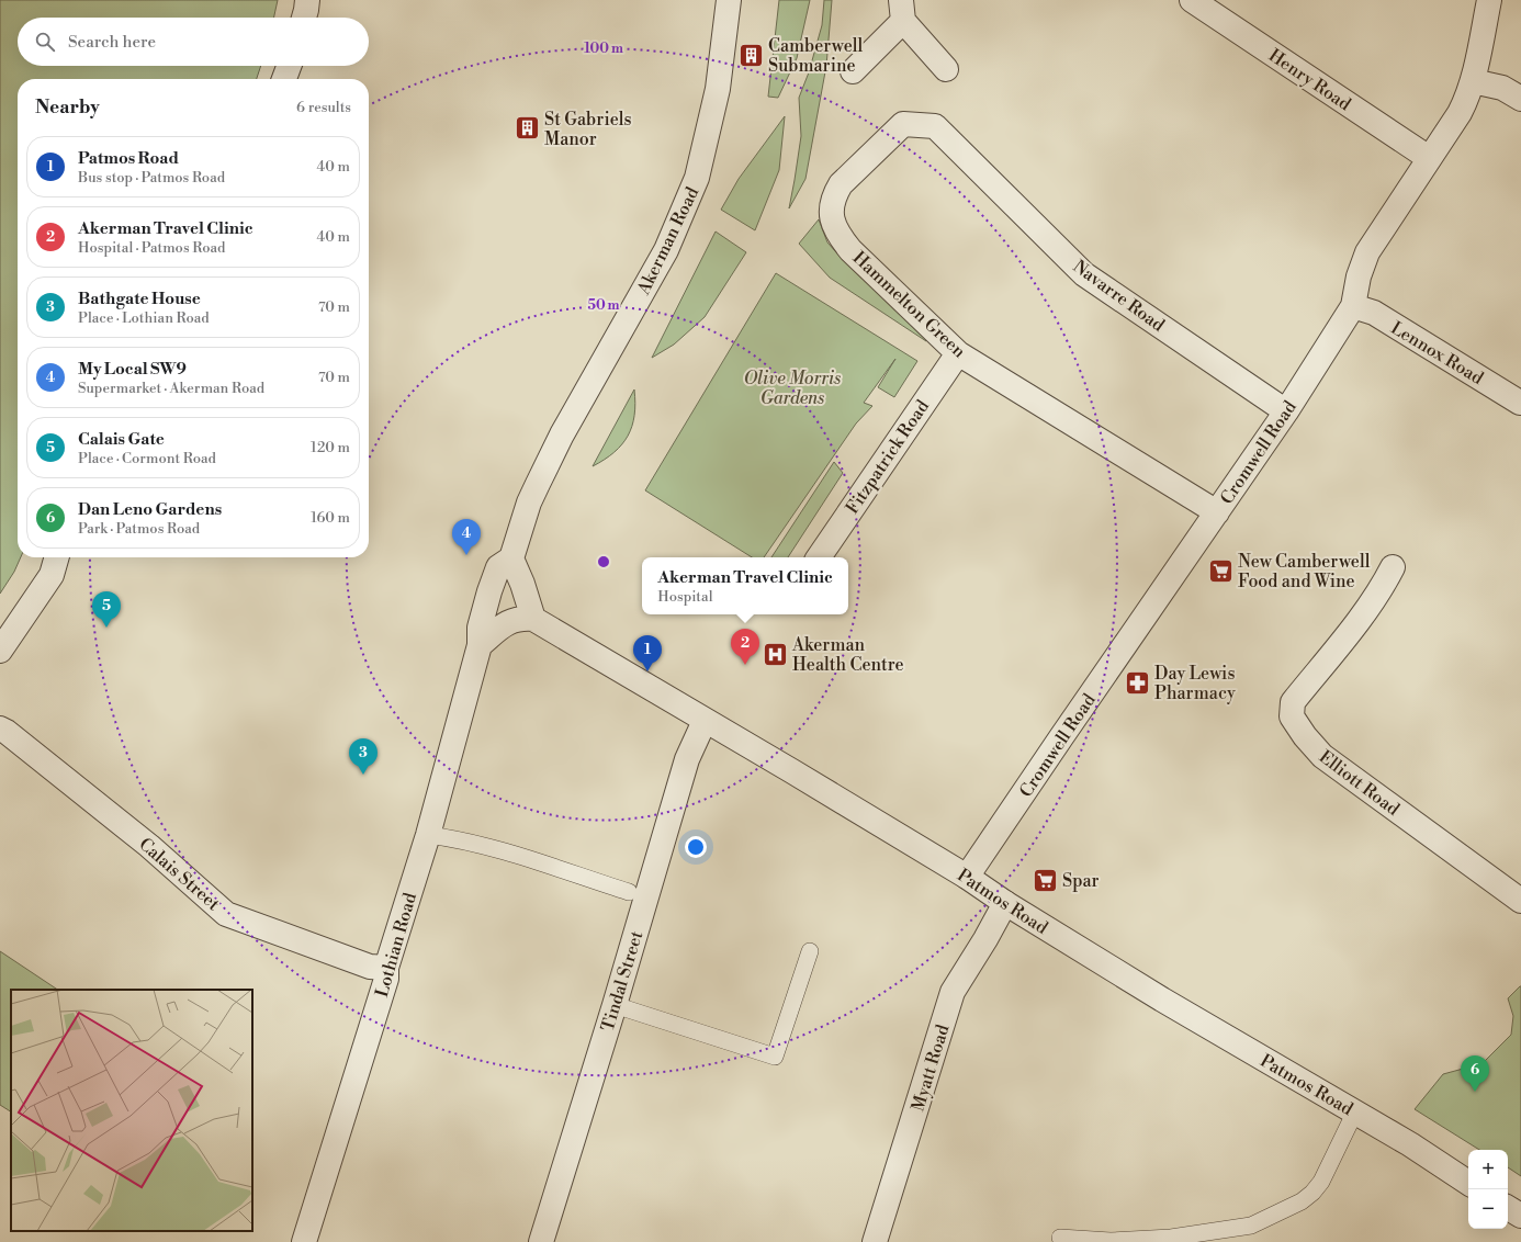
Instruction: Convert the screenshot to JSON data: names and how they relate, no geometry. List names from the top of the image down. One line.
{"streets":{"street":["Henry Road","Akerman Road","Navarre Road","Hammelton Green","Lennox Road","Cromwell Road","Fitzpatrick Road","Elliott Road","Calais Street","Patmos Road","Lothian Road","Tindal Street","Myatt Road"]},"crossings":[["Henry Road","Cromwell Road"],["Akerman Road","Lothian Road"],["Navarre Road","Hammelton Green"],["Navarre Road","Cromwell Road"],["Hammelton Green","Cromwell Road"],["Hammelton Green","Fitzpatrick Road"],["Lennox Road","Cromwell Road"],["Cromwell Road","Patmos Road"],["Calais Street","Lothian Road"],["Patmos Road","Tindal Street"],["Patmos Road","Myatt Road"]],"parks":["Olive Morris Gardens"],"places":{"building":["Camberwell Submarine","St Gabriels Manor"],"supermarket":["New Camberwell Food and Wine","Spar"],"hospital":["Akerman Health Centre"],"pharmacy":["Day Lewis Pharmacy"]},"page":{"search":"Search here","heading":["Nearby","6 results"],"list":[{"mark":"1","name":"Patmos Road","note":"Bus stop · Patmos Road","value":"40 m"},{"mark":"2","name":"Akerman Travel Clinic","note":"Hospital · Patmos Road","value":"40 m"},{"mark":"3","name":"Bathgate House","note":"Place · Lothian Road","value":"70 m"},{"mark":"4","name":"My Local SW9","note":"Supermarket · Akerman Road","value":"70 m"},{"mark":"5","name":"Calais Gate","note":"Place · Cormont Road","value":"120 m"},{"mark":"6","name":"Dan Leno Gardens","note":"Park · Patmos Road","value":"160 m"}],"pins":["4","5","2","1","3","6"],"popup":["Akerman Travel Clinic","Hospital"],"map_buttons":["+","−"]},"rings":["100 m","50 m"]}
